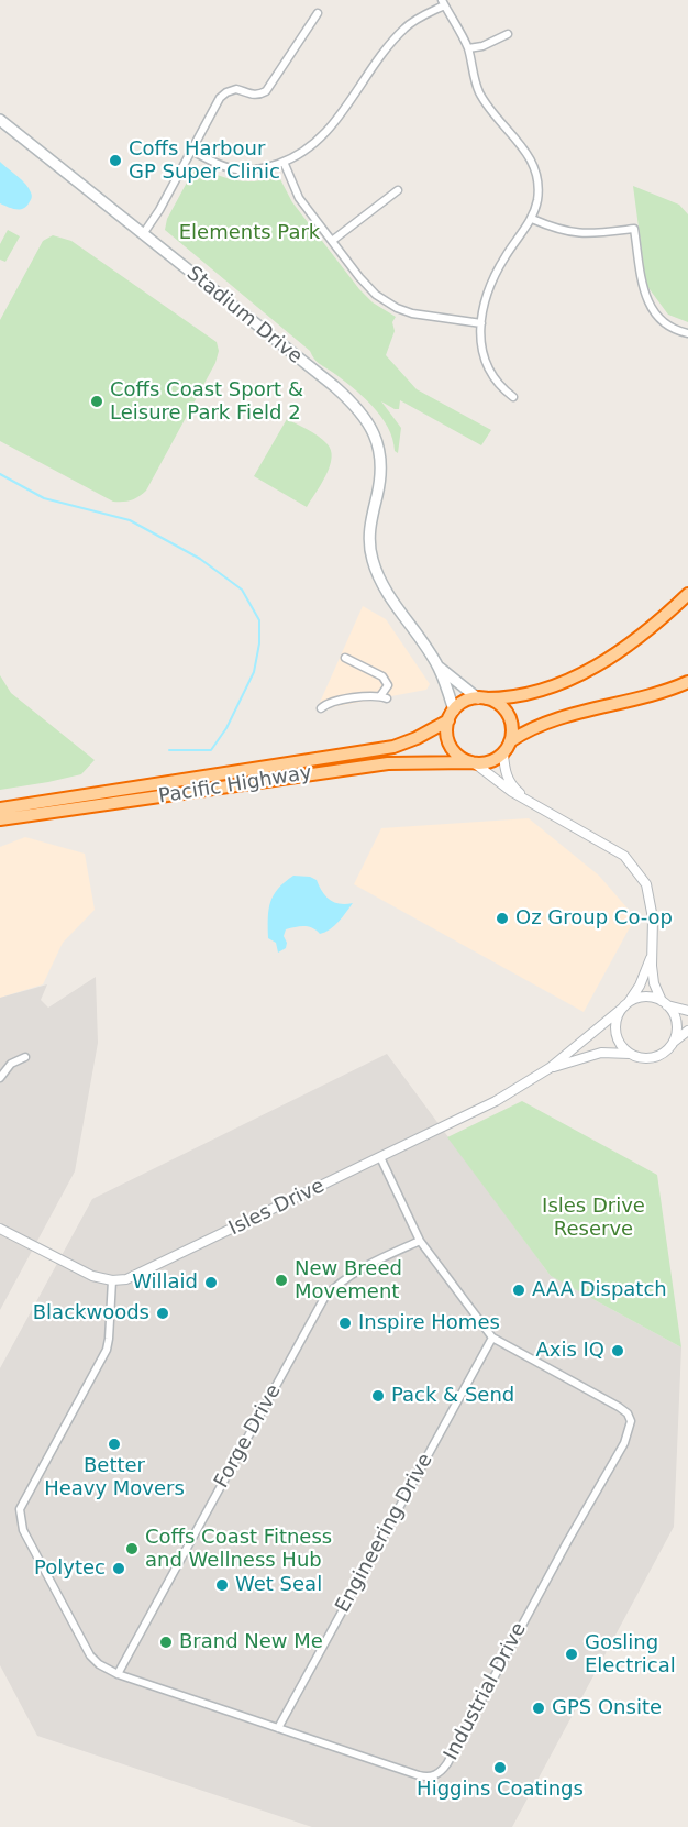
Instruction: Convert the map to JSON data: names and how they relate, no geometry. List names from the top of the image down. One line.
{"streets":{"highway":["Pacific Highway"],"main road":["Stadium Drive"],"street":["Isles Drive","Forge Drive","Engineering Drive","Industrial Drive"]},"crossings":[["Stadium Drive","Pacific Highway"],["Isles Drive","Industrial Drive"],["Forge Drive","Industrial Drive"],["Engineering Drive","Industrial Drive"]],"parks":["Elements Park","Isles Drive Reserve"],"places":["Coffs Harbour GP Super Clinic","Coffs Coast Sport & Leisure Park Field 2","Oz Group Co-op","New Breed Movement","Willaid","AAA Dispatch","Blackwoods","Inspire Homes","Axis IQ","Pack & Send","Better Heavy Movers","Coffs Coast Fitness and Wellness Hub","Polytec","Wet Seal","Brand New Me","Gosling Electrical","GPS Onsite","Higgins Coatings"]}
